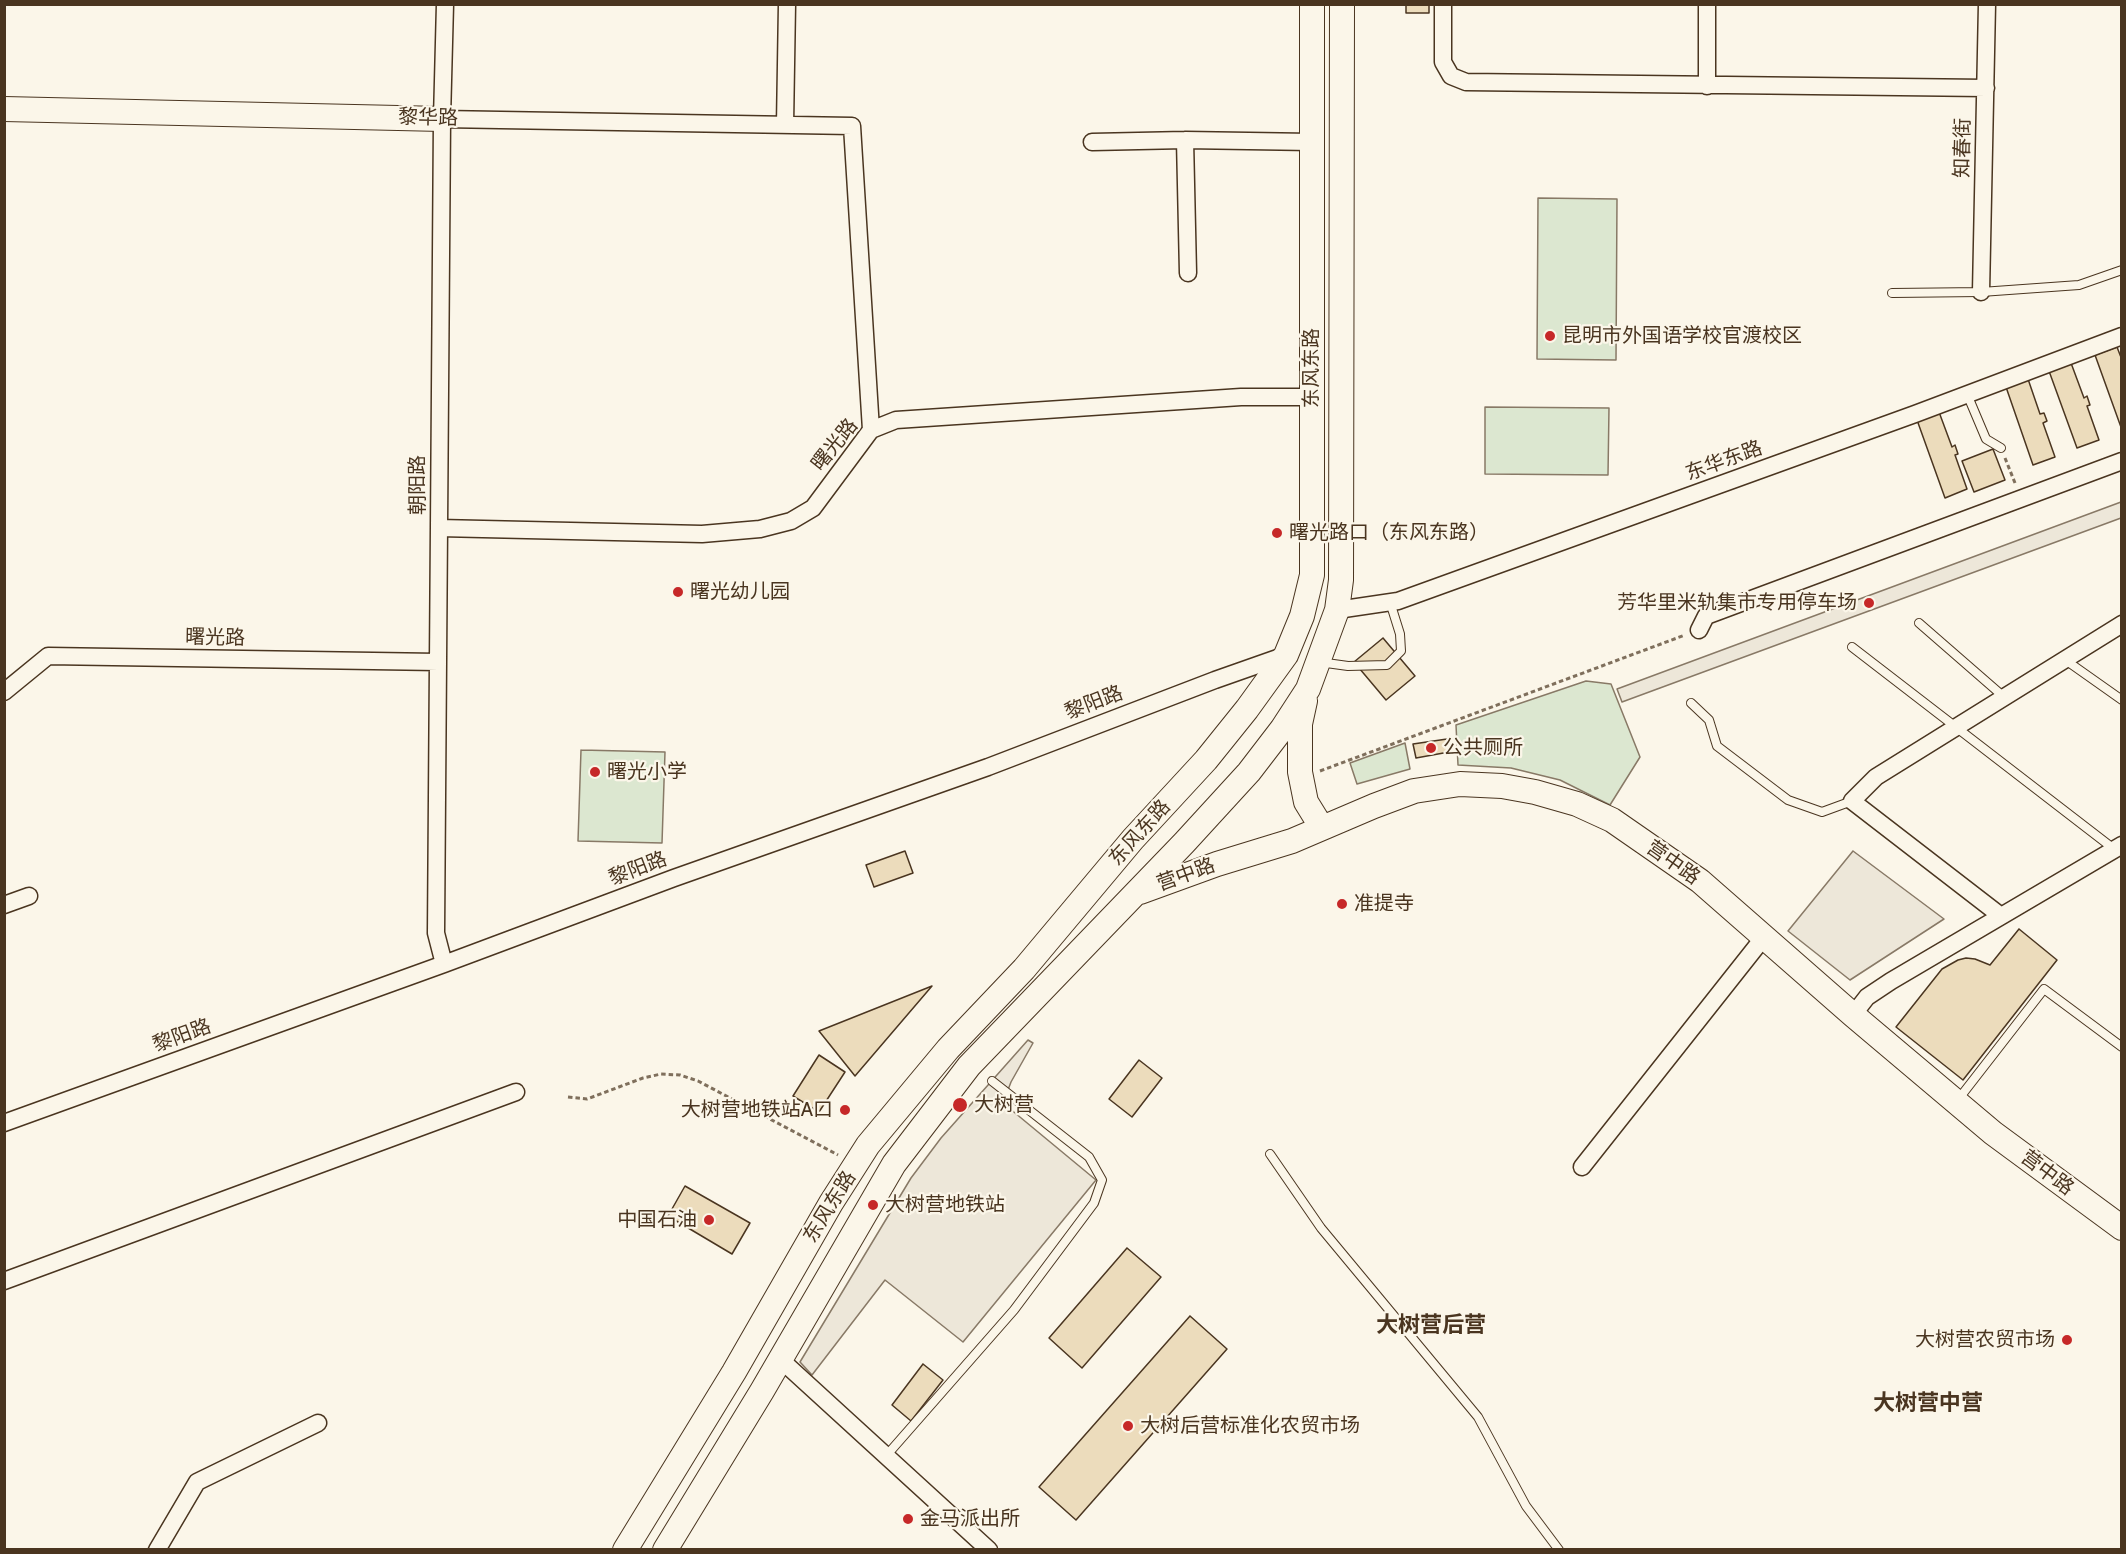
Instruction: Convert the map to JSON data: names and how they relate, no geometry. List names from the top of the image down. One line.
{"streets":{"main road":["黎华路","东风东路","营中路"],"street":["知春街","曙光路","东华东路","朝阳路","黎阳路"]},"crossings":[["黎华路","曙光路"],["黎华路","朝阳路"],["东风东路","曙光路"],["东风东路","东华东路"],["东风东路","黎阳路"],["东风东路","营中路"],["曙光路","朝阳路"],["朝阳路","黎阳路"]],"districts":["大树营后营","大树营中营"],"places":["昆明市外国语学校官渡校区","曙光路口（东风东路）","曙光幼儿园","芳华里米轨集市专用停车场","公共厕所","曙光小学","准提寺","大树营","大树营地铁站A口","大树营地铁站","中国石油","大树营农贸市场","大树后营标准化农贸市场","金马派出所"]}
